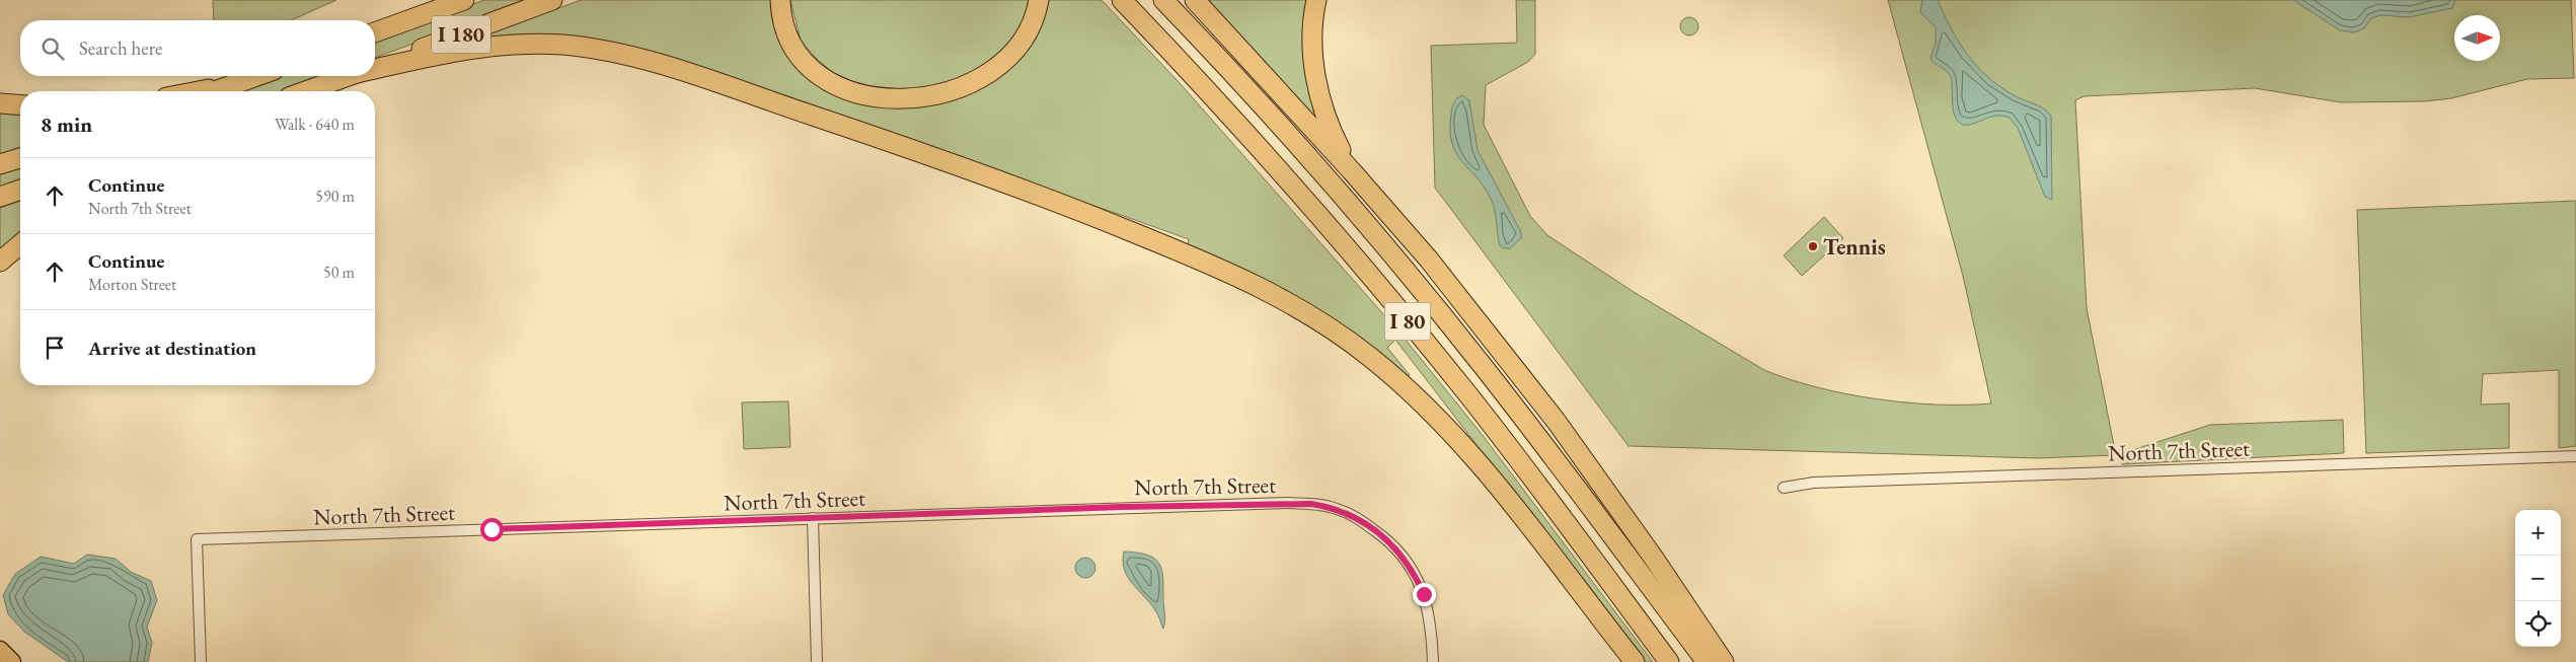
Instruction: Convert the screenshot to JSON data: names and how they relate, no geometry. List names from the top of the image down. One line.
{"streets":{"highway":["I 180","I 80"],"street":["North 7th Street"]},"places":["Tennis"],"north":"right","page":{"search":"Search here","heading":["8 min","Walk · 640 m"],"list":[["Continue","North 7th Street","590 m"],["Continue","Morton Street","50 m"],"Arrive at destination"],"map_buttons":["+","−"]}}
